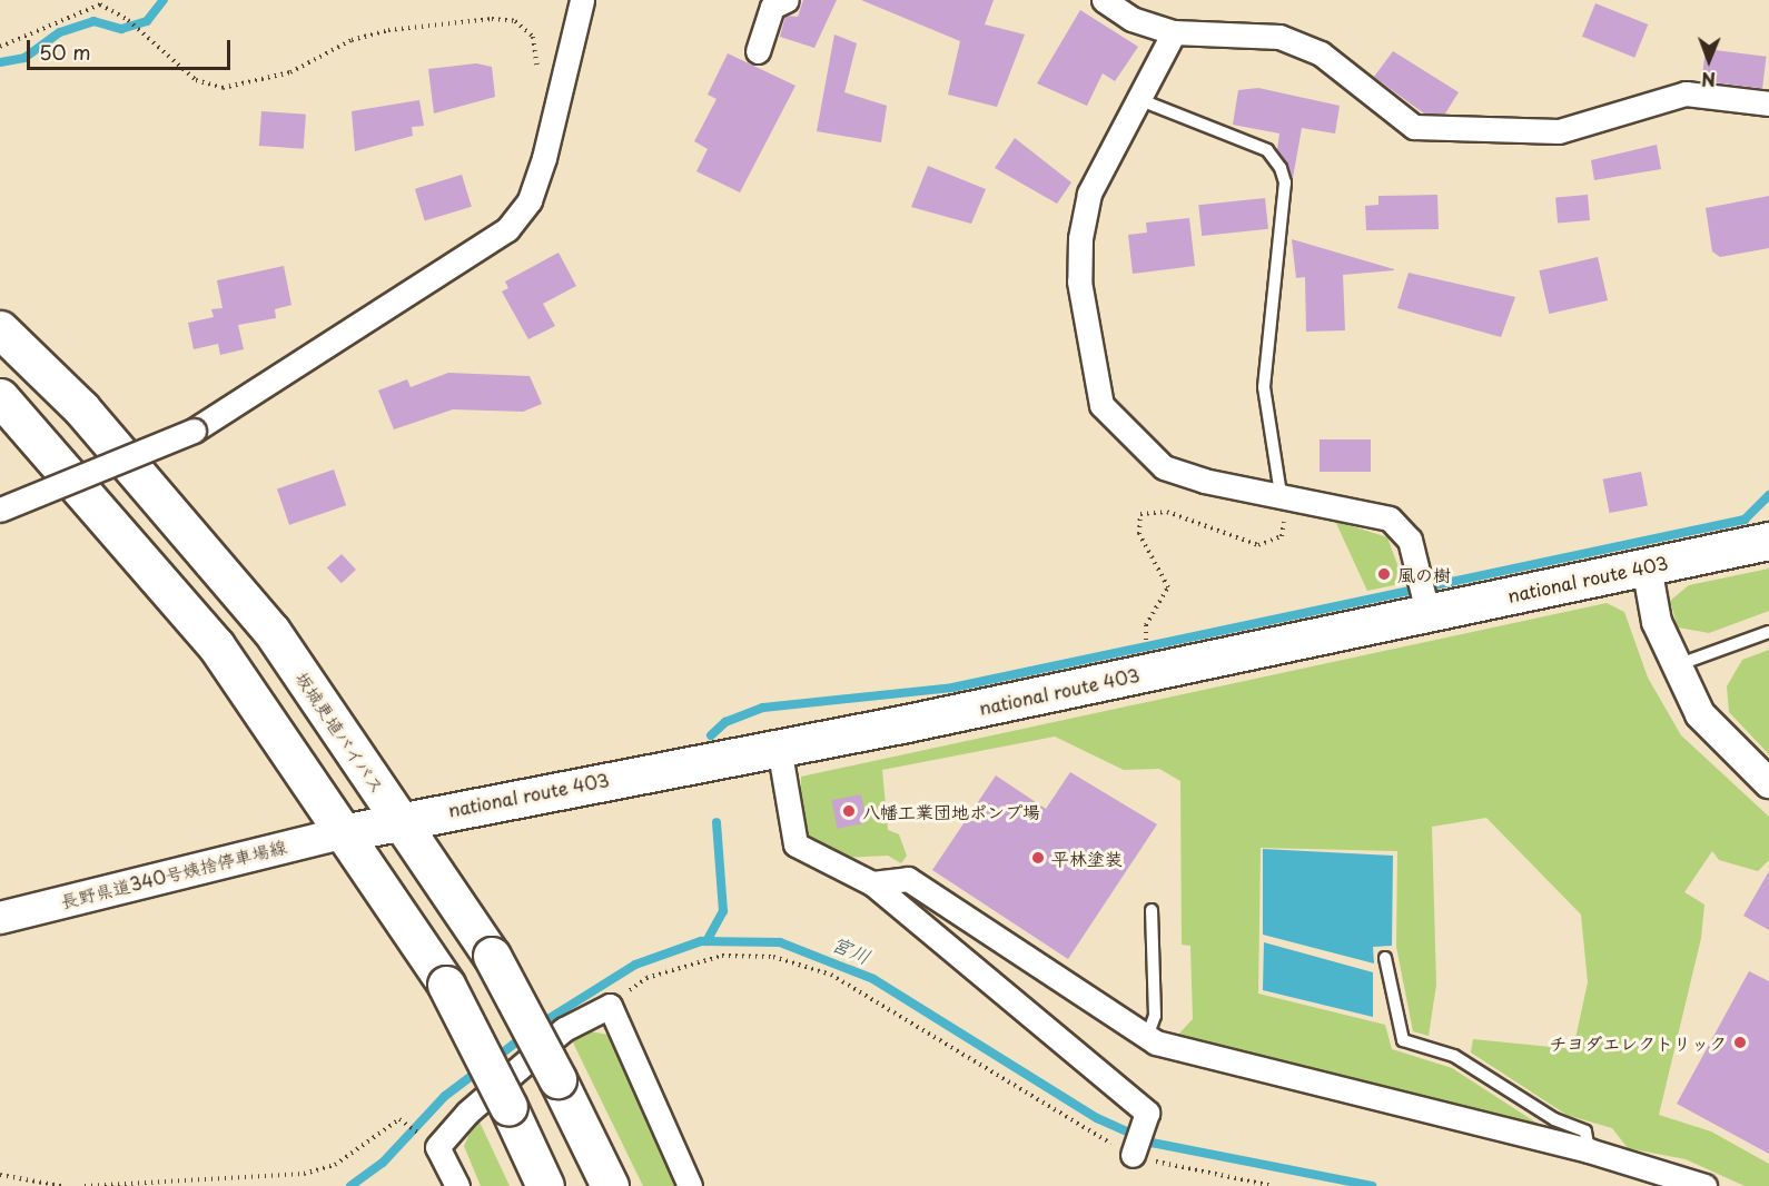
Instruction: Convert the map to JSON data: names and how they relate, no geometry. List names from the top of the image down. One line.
{"streets":{"highway":["national route 403","坂城更埴バイパス"],"main road":["長野県道340号姨捨停車場線"]},"crossings":[["national route 403","坂城更埴バイパス"],["national route 403","長野県道340号姨捨停車場線"]],"water":["宮川"],"places":["風の樹","八幡工業団地ポンプ場","平林塗装","チヨダエレクトリック"],"scale_bar":"50 m","north":"bottom"}
